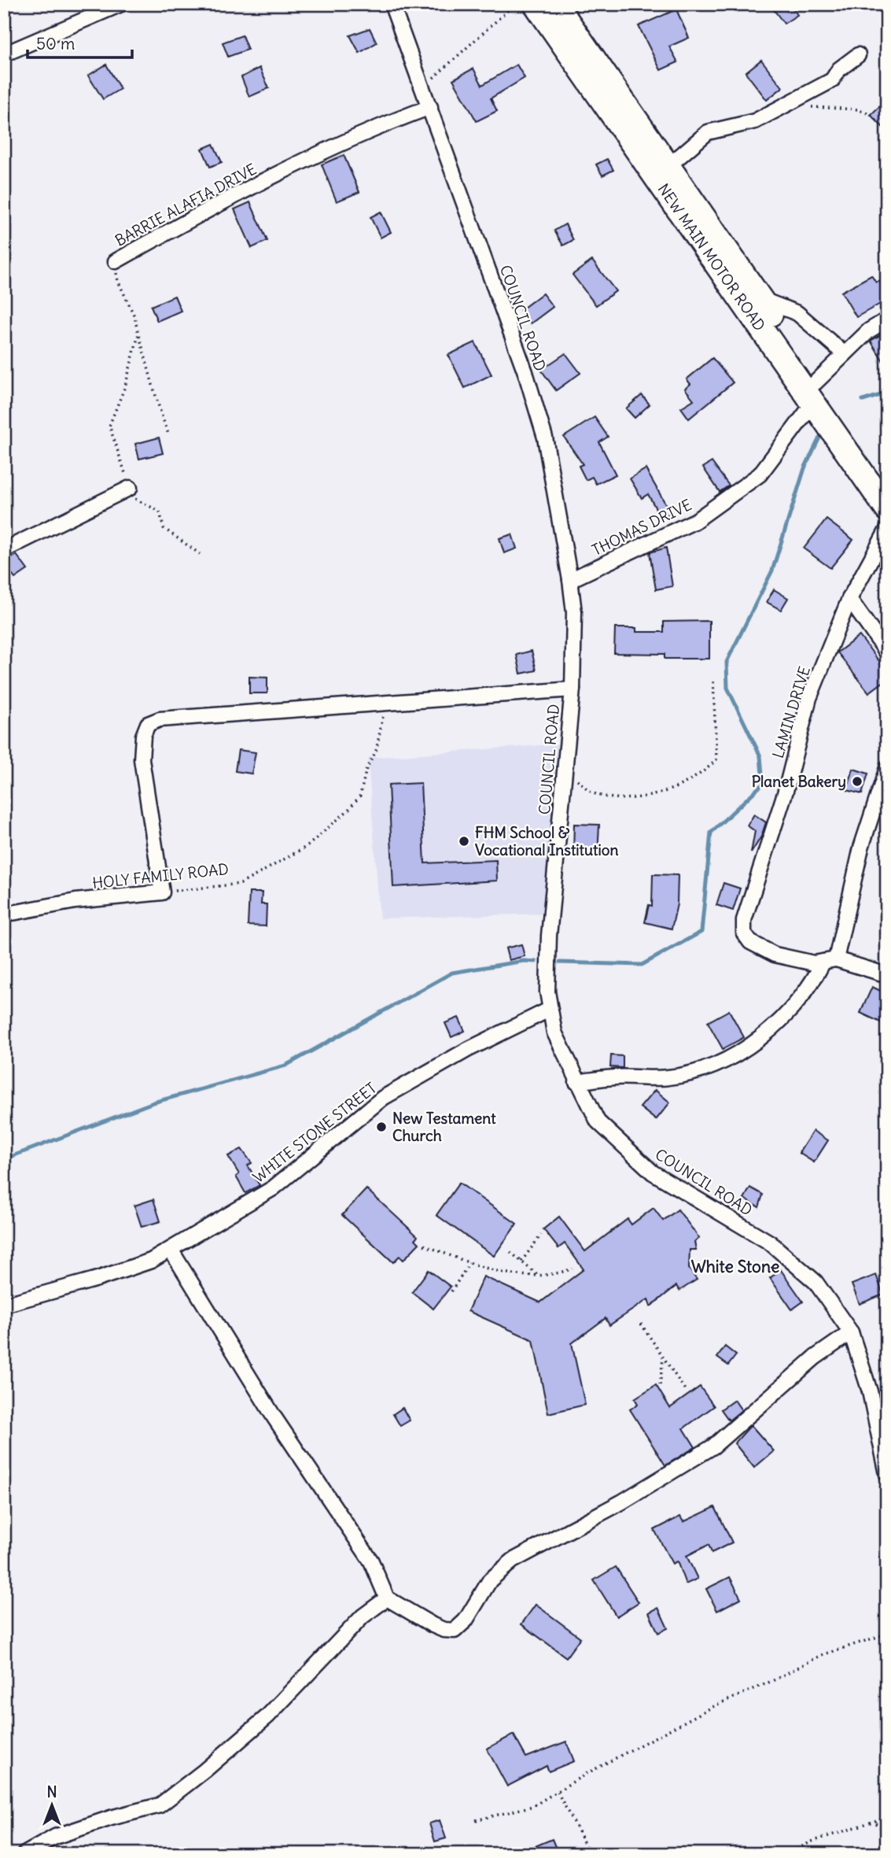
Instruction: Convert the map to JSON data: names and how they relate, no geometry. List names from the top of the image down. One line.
{"streets":{"highway":["NEW MAIN MOTOR ROAD"],"street":["BARRIE ALAFIA DRIVE","COUNCIL ROAD","THOMAS DRIVE","LAMIN DRIVE","HOLY FAMILY ROAD","WHITE STONE STREET"]},"crossings":[["BARRIE ALAFIA DRIVE","COUNCIL ROAD"],["NEW MAIN MOTOR ROAD","THOMAS DRIVE"],["COUNCIL ROAD","THOMAS DRIVE"],["COUNCIL ROAD","WHITE STONE STREET"]],"districts":["White Stone"],"places":["Planet Bakery","FHM School & Vocational Institution","New Testament Church"],"scale_bar":"50 m","north":"top"}
